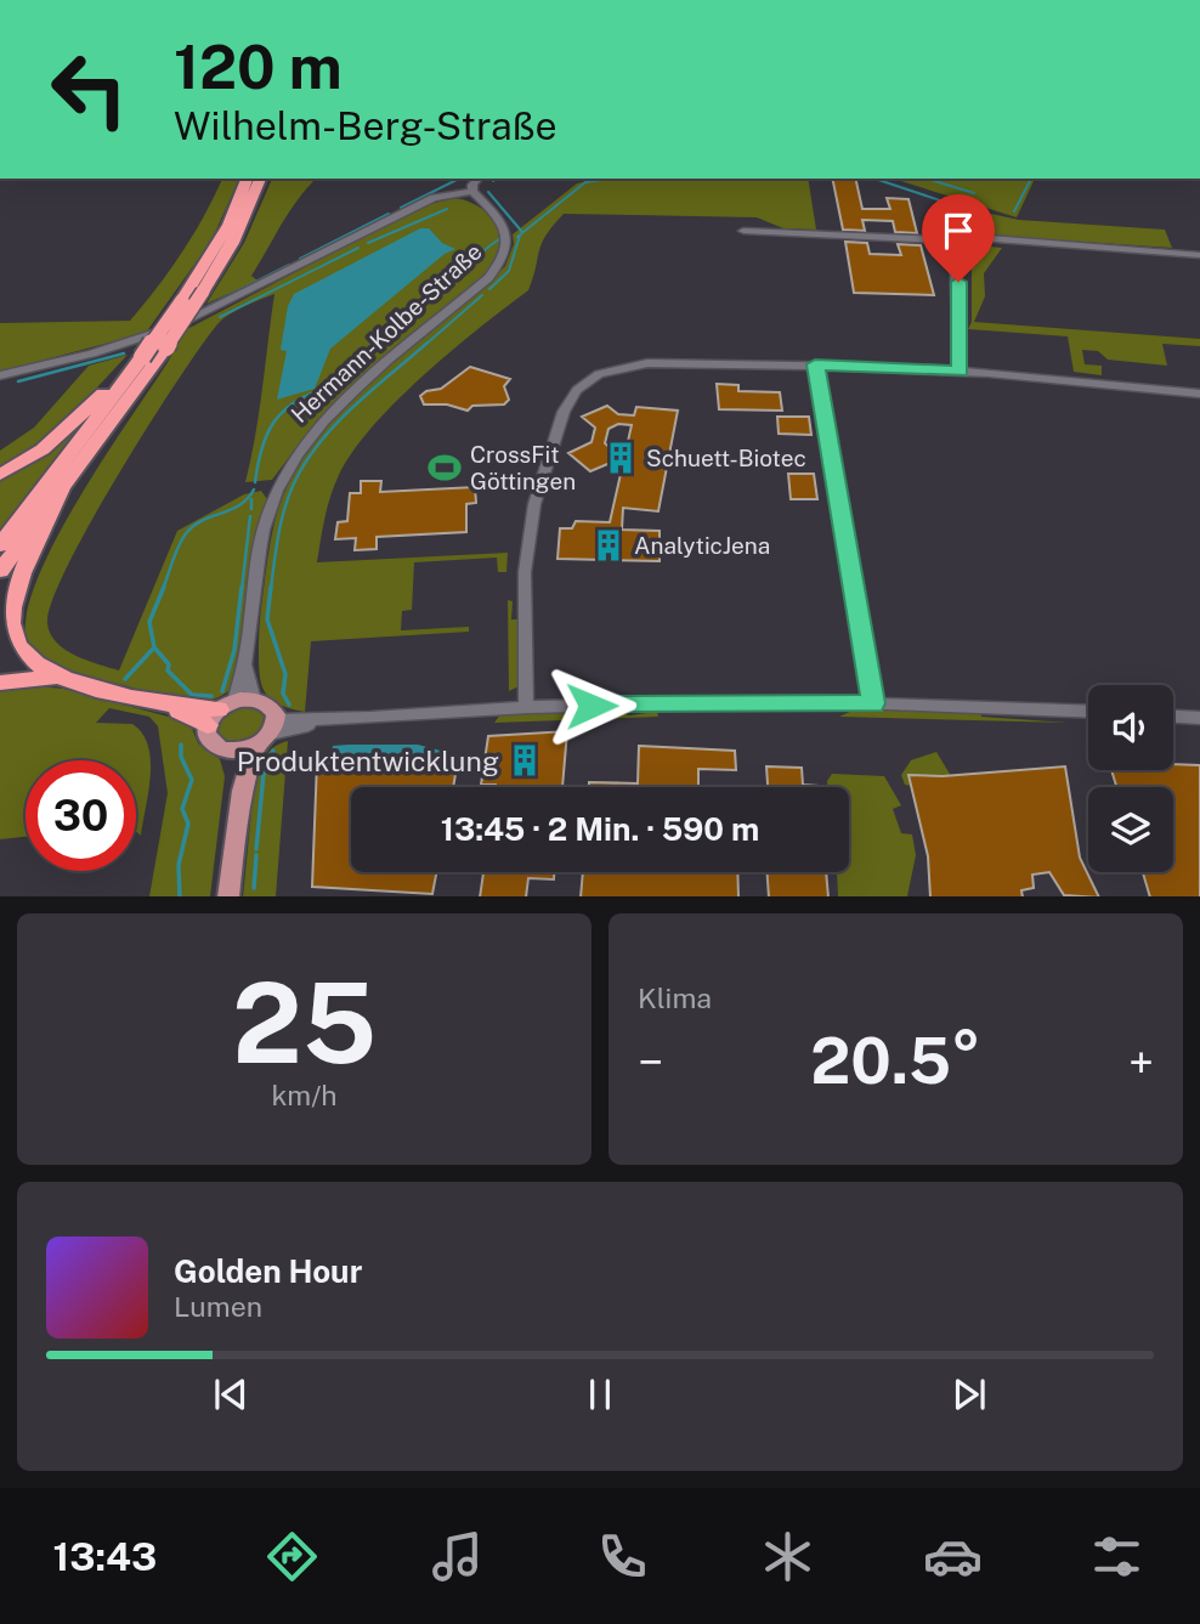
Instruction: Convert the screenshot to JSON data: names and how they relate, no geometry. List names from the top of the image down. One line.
{"streets":{"street":["Hermann-Kolbe-Straße"]},"places":{"building":["Schuett-Biotec","AnalyticJena","Produktentwicklung"],"sports":["CrossFit Göttingen"]},"page":{"turn":["120 m","Wilhelm-Berg-Straße"],"limit":"30","trip":"13:45 · 2 Min. · 590 m","tile":[["25","km/h"],"Klima"],"heat":["−","20.5°","+"],"song":["Golden Hour","Lumen"],"tabs":"13:43"}}
